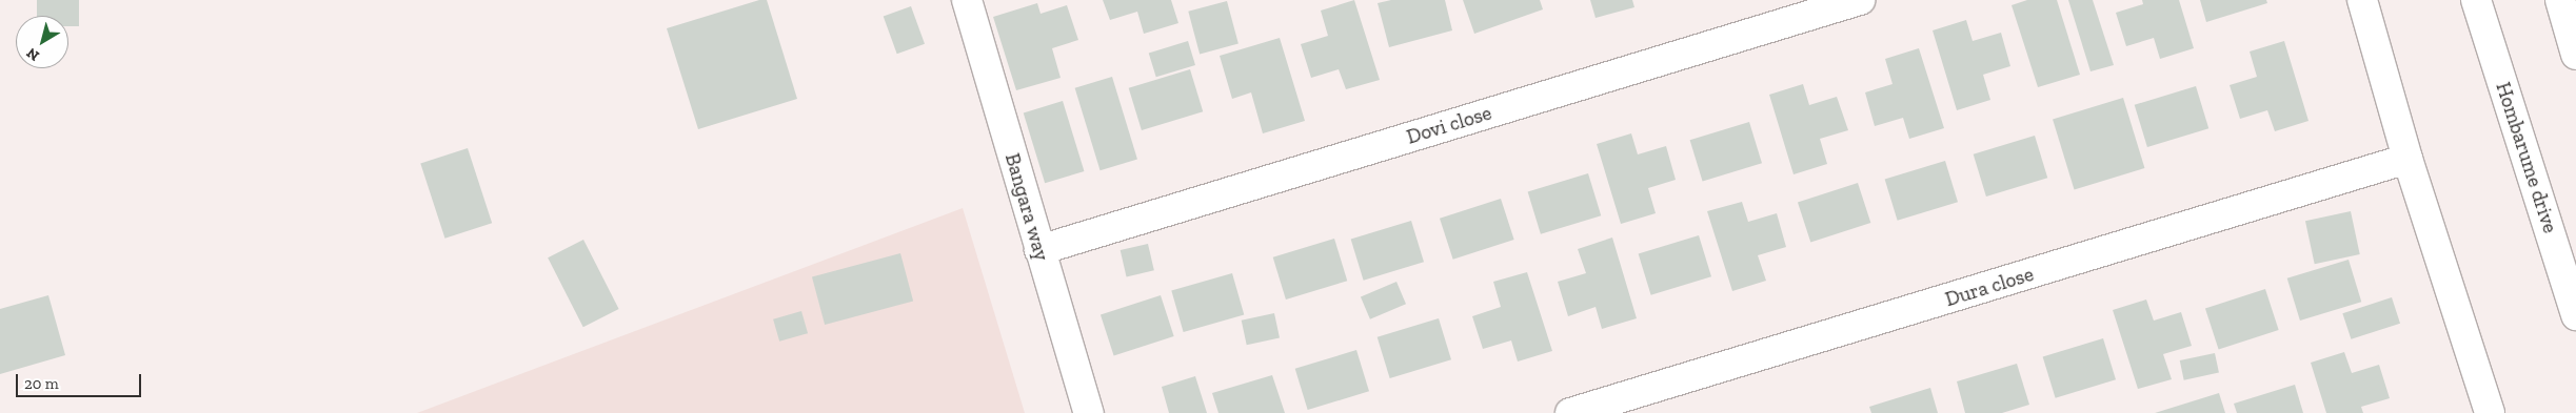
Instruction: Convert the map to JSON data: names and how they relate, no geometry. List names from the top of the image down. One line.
{"streets":{"street":["Dovi close","Hombarume drive","Bangara way","Dura close"]},"crossings":[["Dovi close","Bangara way"]],"scale_bar":"20 m","north":"bottom left"}
